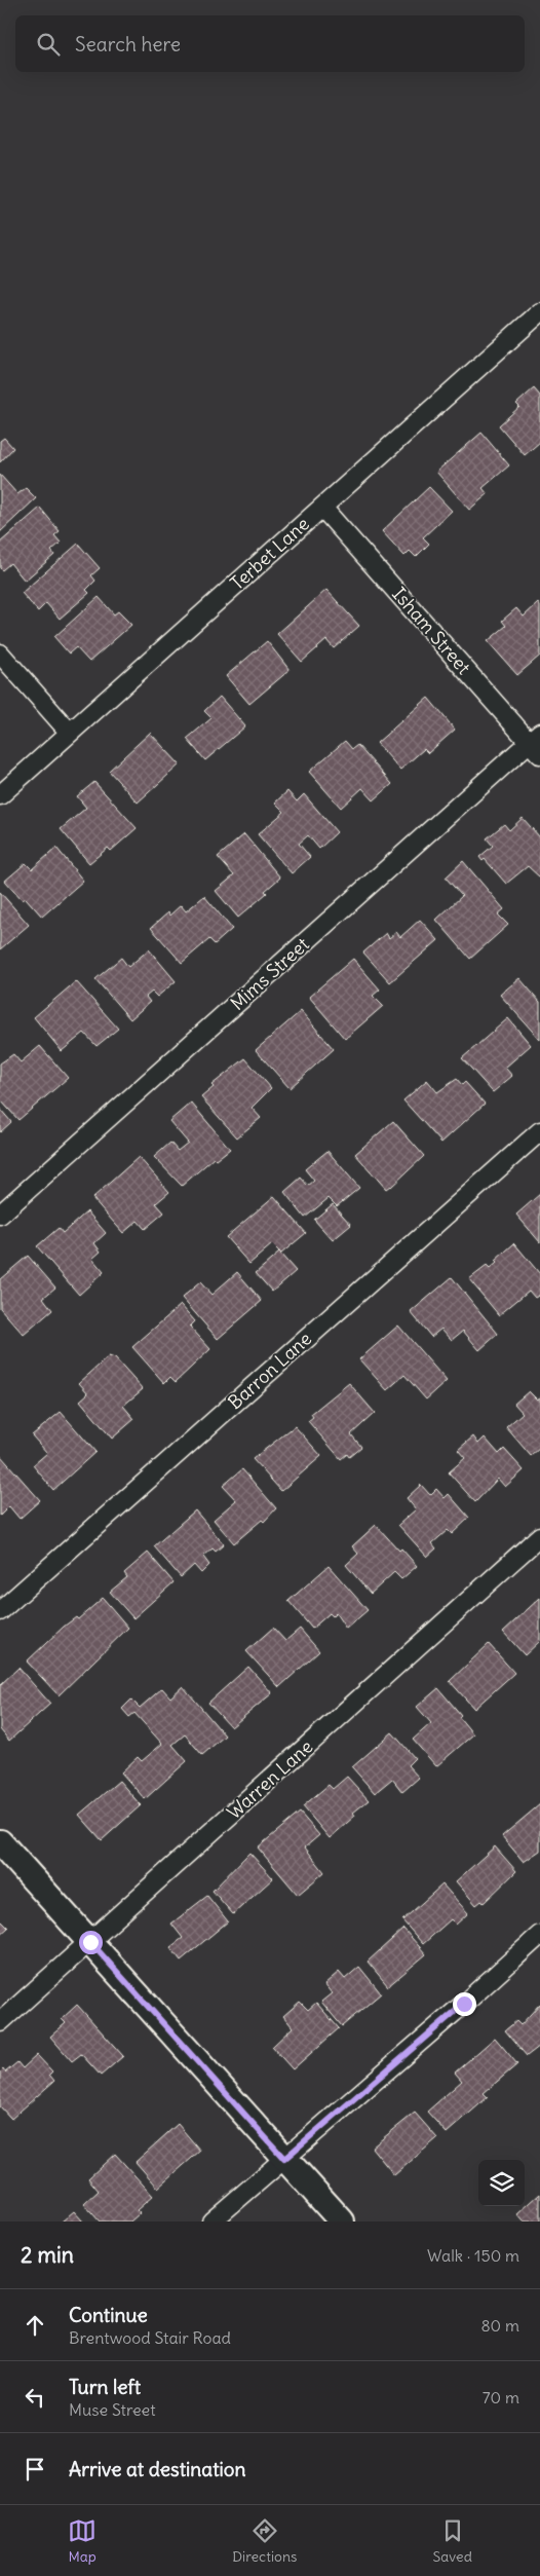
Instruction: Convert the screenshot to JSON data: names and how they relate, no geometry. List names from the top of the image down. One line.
{"streets":{"street":["Terbet Lane","Isham Street","Mims Street","Barron Lane","Warren Lane"]},"crossings":[["Terbet Lane","Isham Street"],["Isham Street","Mims Street"]],"page":{"search":"Search here","heading":["2 min","Walk · 150 m"],"list":[["Continue","Brentwood Stair Road","80 m"],["Turn left","Muse Street","70 m"],"Arrive at destination"],"nav":["Map","Directions","Saved"]}}
